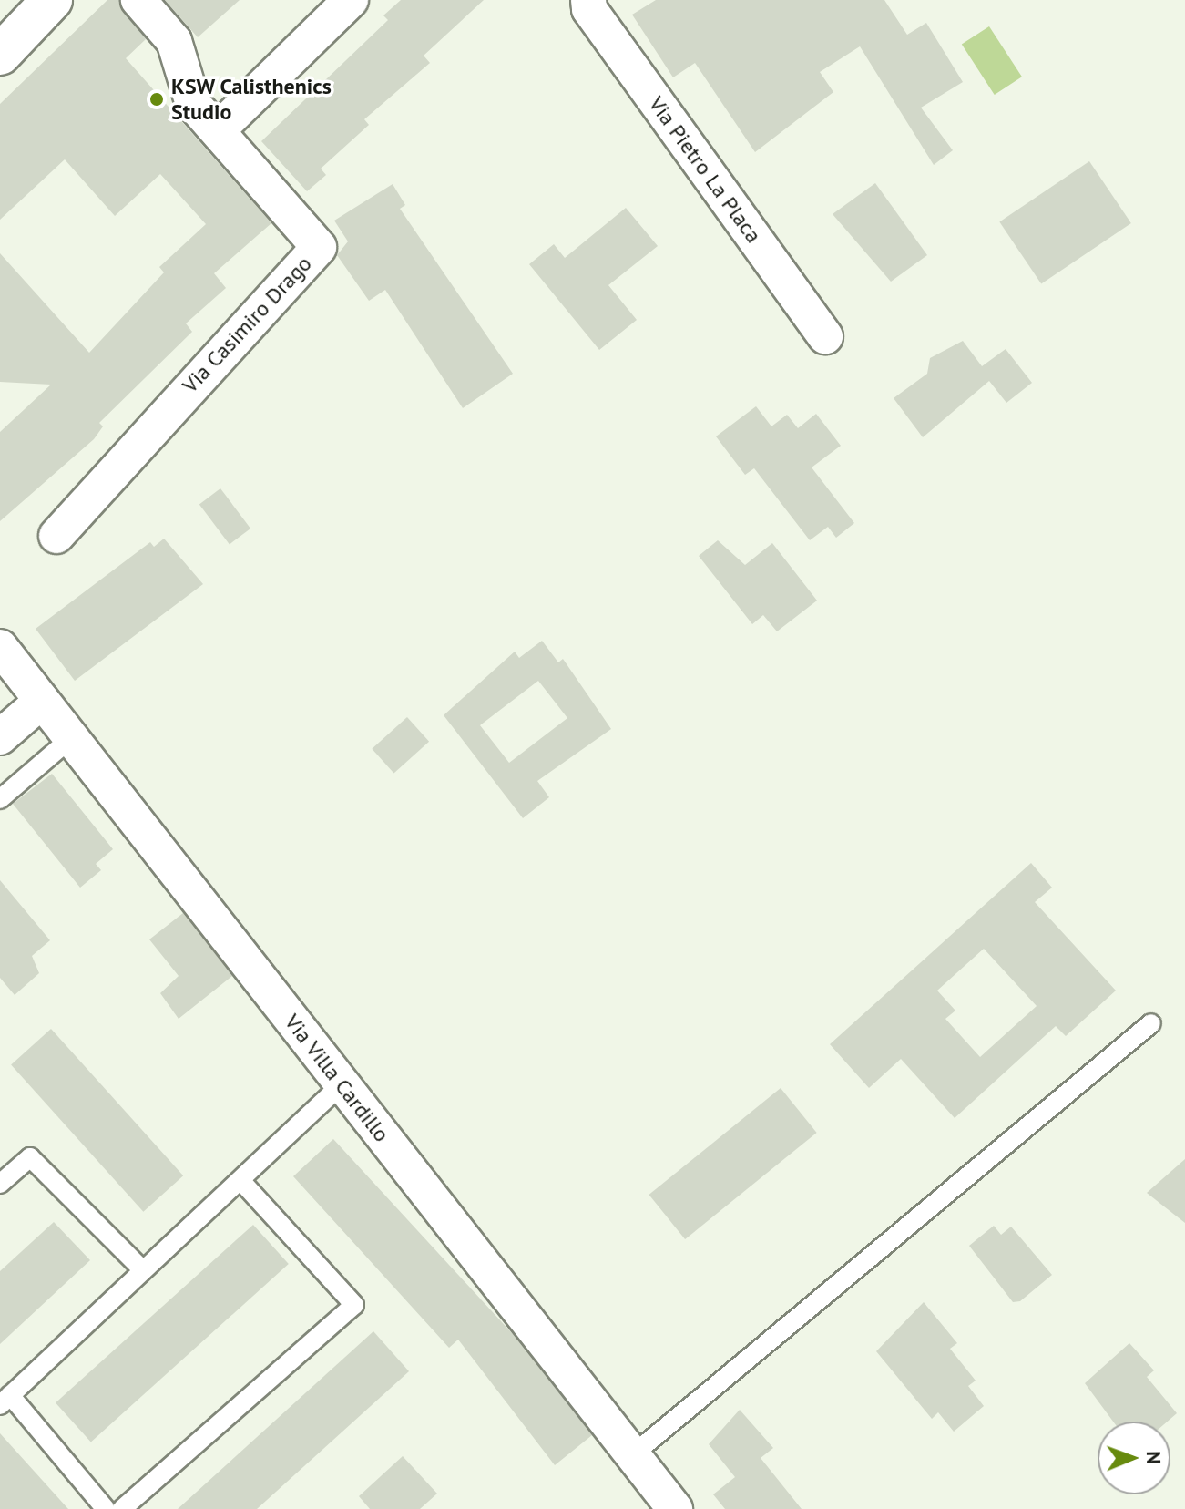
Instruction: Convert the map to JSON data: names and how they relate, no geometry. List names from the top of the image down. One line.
{"streets":{"street":["Via Pietro La Placa","Via Casimiro Drago","Via Villa Cardillo"]},"places":["KSW Calisthenics Studio"],"north":"right"}
